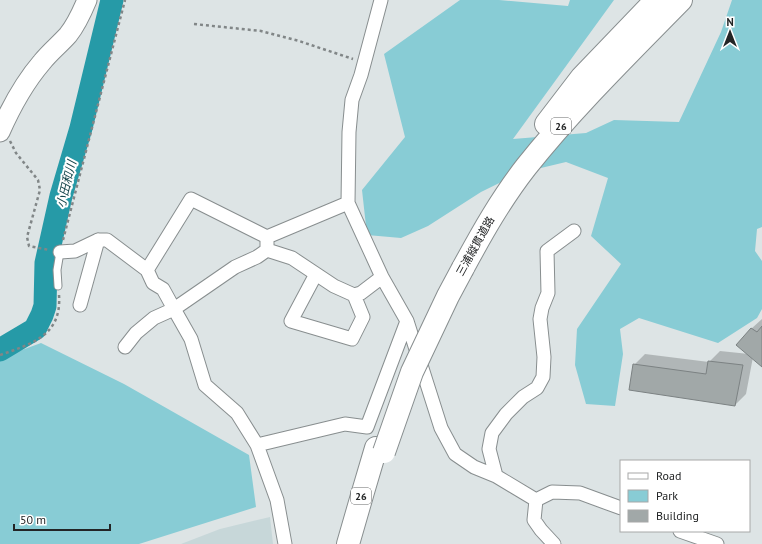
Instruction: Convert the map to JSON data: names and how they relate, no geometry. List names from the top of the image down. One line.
{"streets":{"highway":["26","三浦縦貫道路"]},"water":["小田和川"],"legend":["Road","Park","Building"],"scale_bar":"50 m","north":"top"}
